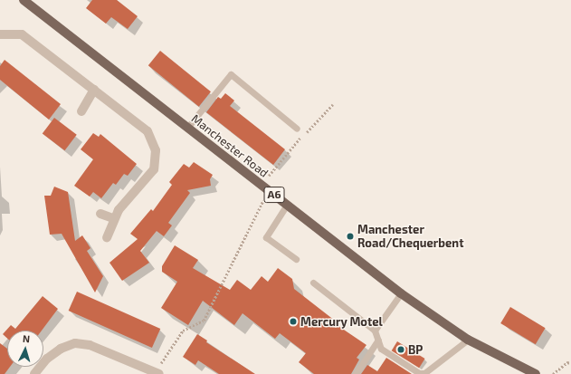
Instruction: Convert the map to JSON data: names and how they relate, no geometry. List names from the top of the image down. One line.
{"streets":{"main road":["Manchester Road","A6"]},"places":["Manchester Road/Chequerbent","Mercury Motel","BP"],"north":"top"}
